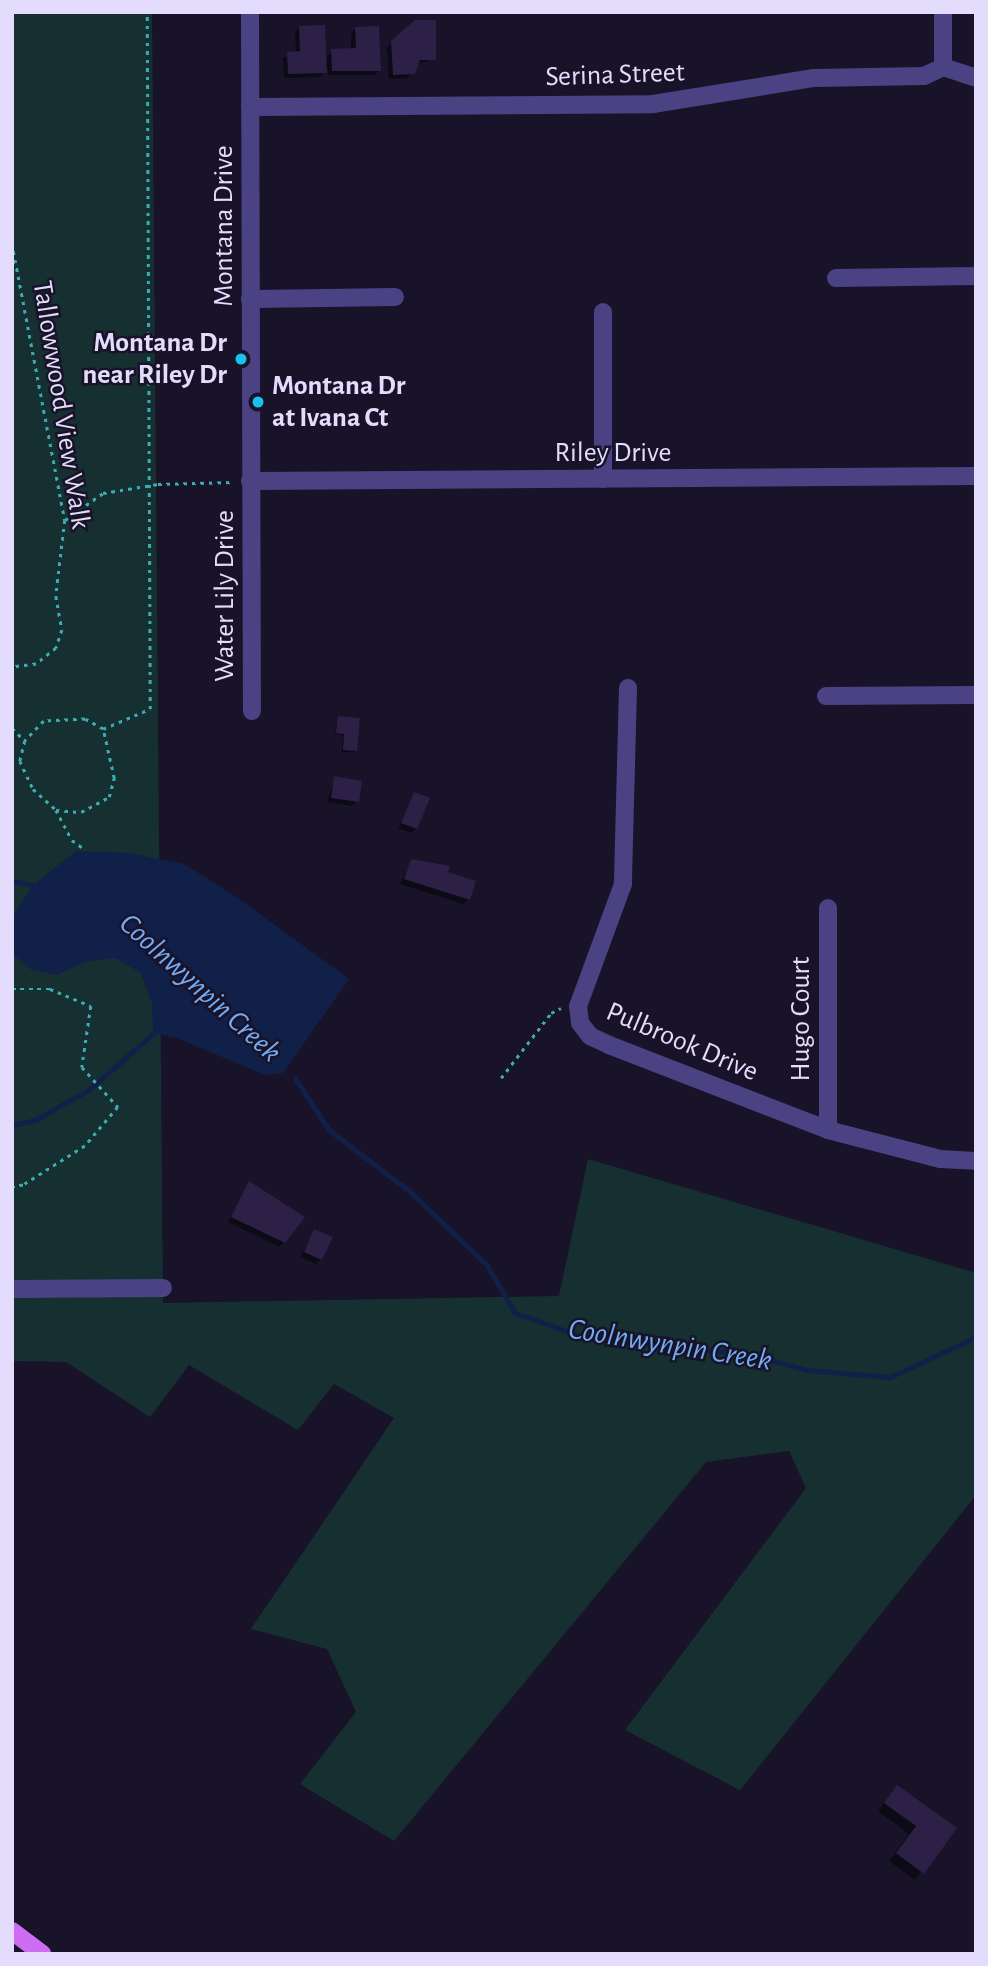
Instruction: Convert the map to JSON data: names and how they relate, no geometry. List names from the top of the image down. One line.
{"streets":{"street":["Serina Street","Montana Drive","Riley Drive","Water Lily Drive","Hugo Court","Pulbrook Drive"],"path":["Tallowwood View Walk"]},"crossings":[["Serina Street","Montana Drive"],["Montana Drive","Riley Drive"],["Montana Drive","Water Lily Drive"],["Riley Drive","Water Lily Drive"],["Hugo Court","Pulbrook Drive"]],"water":["Coolnwynpin Creek"],"places":["Montana Dr near Riley Dr","Montana Dr at Ivana Ct"]}
